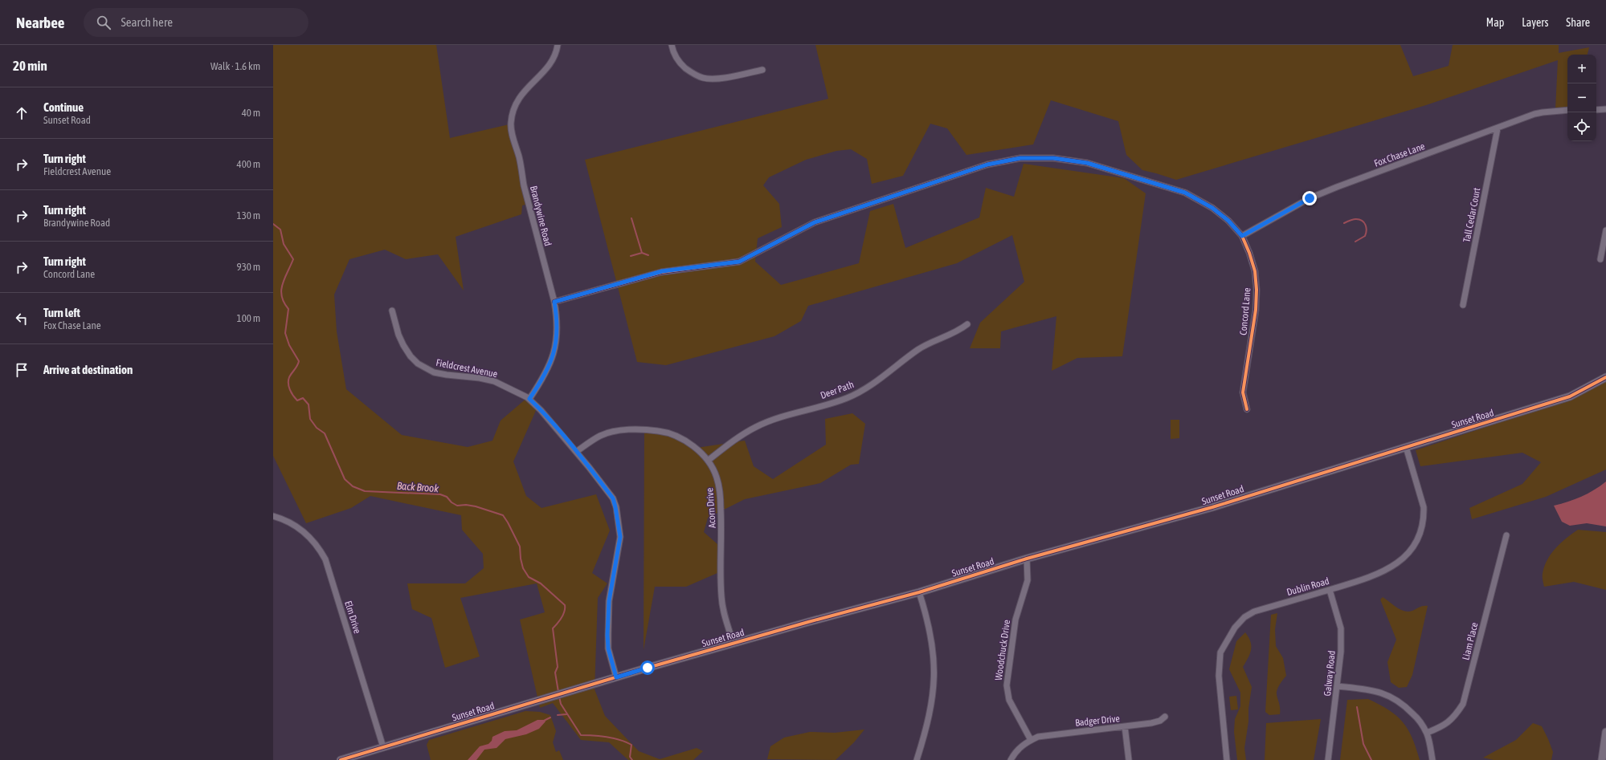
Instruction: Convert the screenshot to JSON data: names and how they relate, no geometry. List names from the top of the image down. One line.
{"streets":{"street":["Fox Chase Lane","Tall Cedar Court","Brandywine Road","Concord Lane","Fieldcrest Avenue","Deer Path","Sunset Road","Acorn Drive","Dublin Road","Elm Drive","Liam Place","Woodchuck Drive","Galway Road","Badger Drive"]},"crossings":[["Fox Chase Lane","Tall Cedar Court"],["Fox Chase Lane","Concord Lane"],["Brandywine Road","Concord Lane"],["Brandywine Road","Fieldcrest Avenue"],["Fieldcrest Avenue","Sunset Road"],["Fieldcrest Avenue","Acorn Drive"],["Deer Path","Acorn Drive"],["Sunset Road","Acorn Drive"],["Sunset Road","Dublin Road"],["Sunset Road","Elm Drive"],["Sunset Road","Woodchuck Drive"],["Dublin Road","Galway Road"],["Woodchuck Drive","Badger Drive"]],"water":["Back Brook"],"page":{"header":"Nearbee","search":"Search here","nav":["Map","Layers","Share"],"heading":["20 min","Walk · 1.6 km"],"map_buttons":["+","−"],"list":[["Continue","Sunset Road","40 m"],["Turn right","Fieldcrest Avenue","400 m"],["Turn right","Brandywine Road","130 m"],["Turn right","Concord Lane","930 m"],["Turn left","Fox Chase Lane","100 m"],"Arrive at destination"]}}
